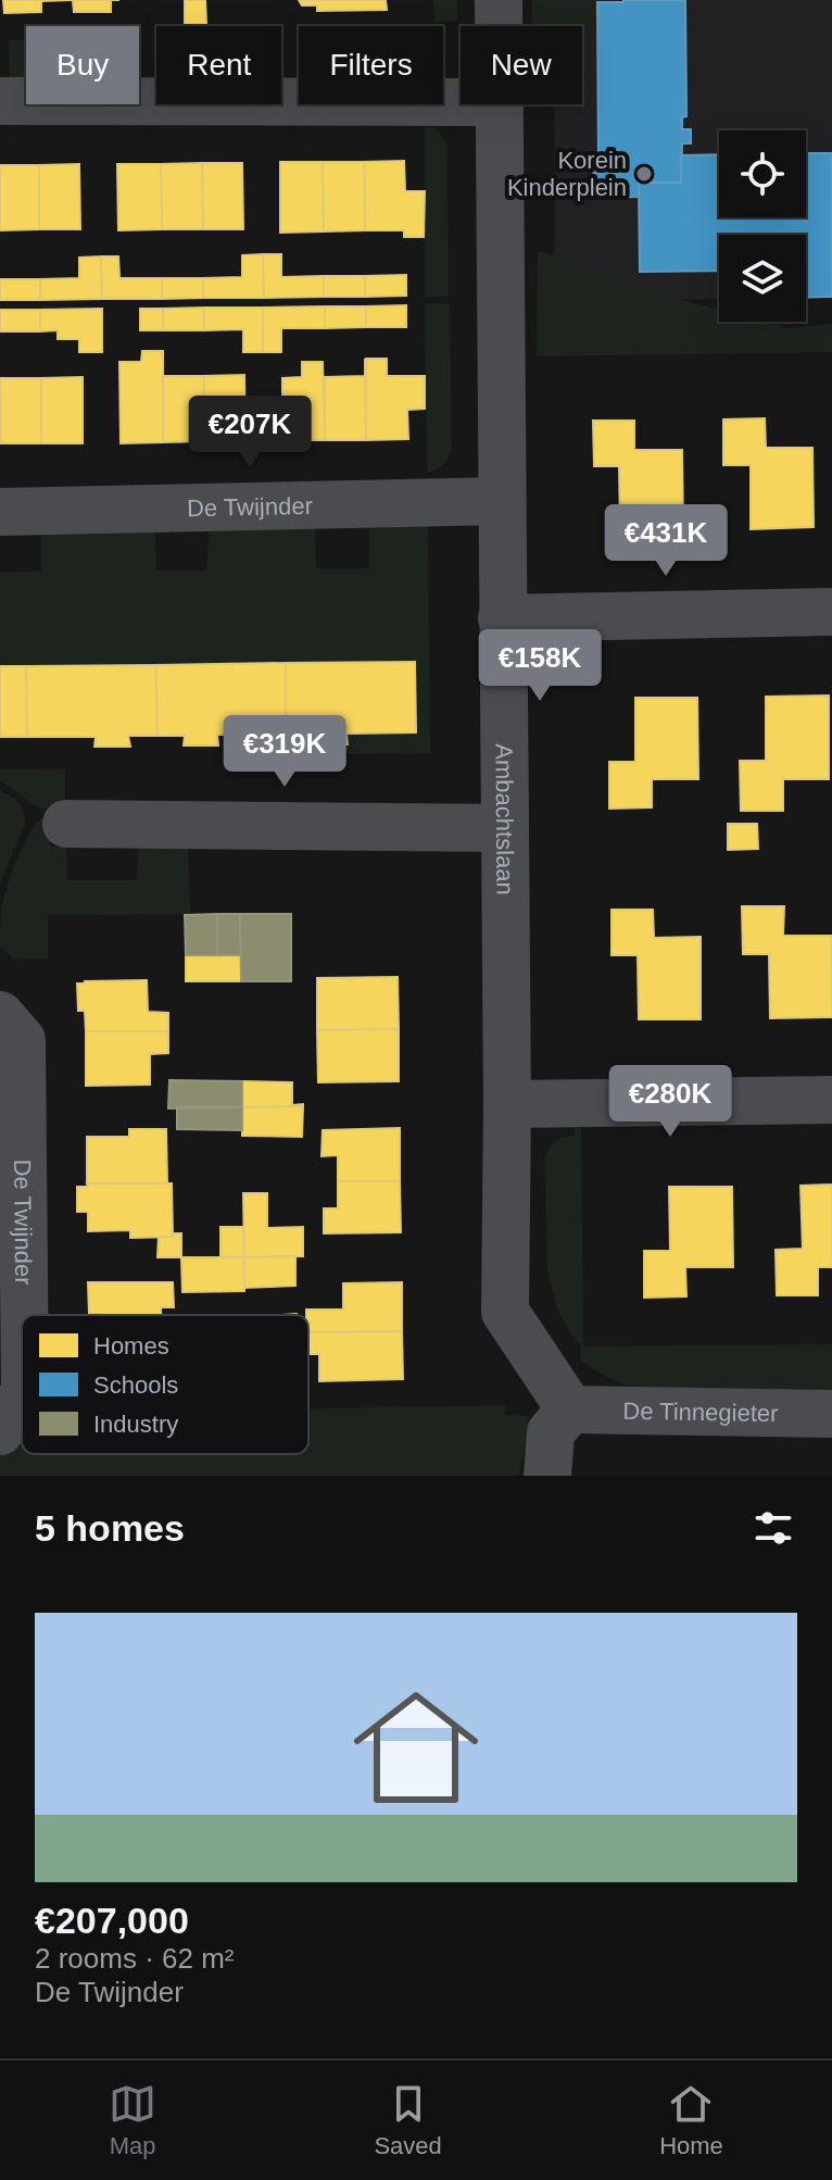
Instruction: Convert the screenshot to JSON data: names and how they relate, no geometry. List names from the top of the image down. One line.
{"streets":{"street":["De Twijnder","Ambachtslaan","De Tinnegieter"]},"crossings":[["De Twijnder","Ambachtslaan"],["Ambachtslaan","De Tinnegieter"]],"places":["Korein Kinderplein"],"legend":["Homes","Schools","Industry"],"page":{"chip":["Buy","Rent","Filters","New"],"price":["€207K","€431K","€158K","€319K","€280K"],"heading":"5 homes","list":[{"name":"€207,000","note":"2 rooms · 62 m² · De Twijnder"}],"tabs":["Map","Saved","Home"]}}
